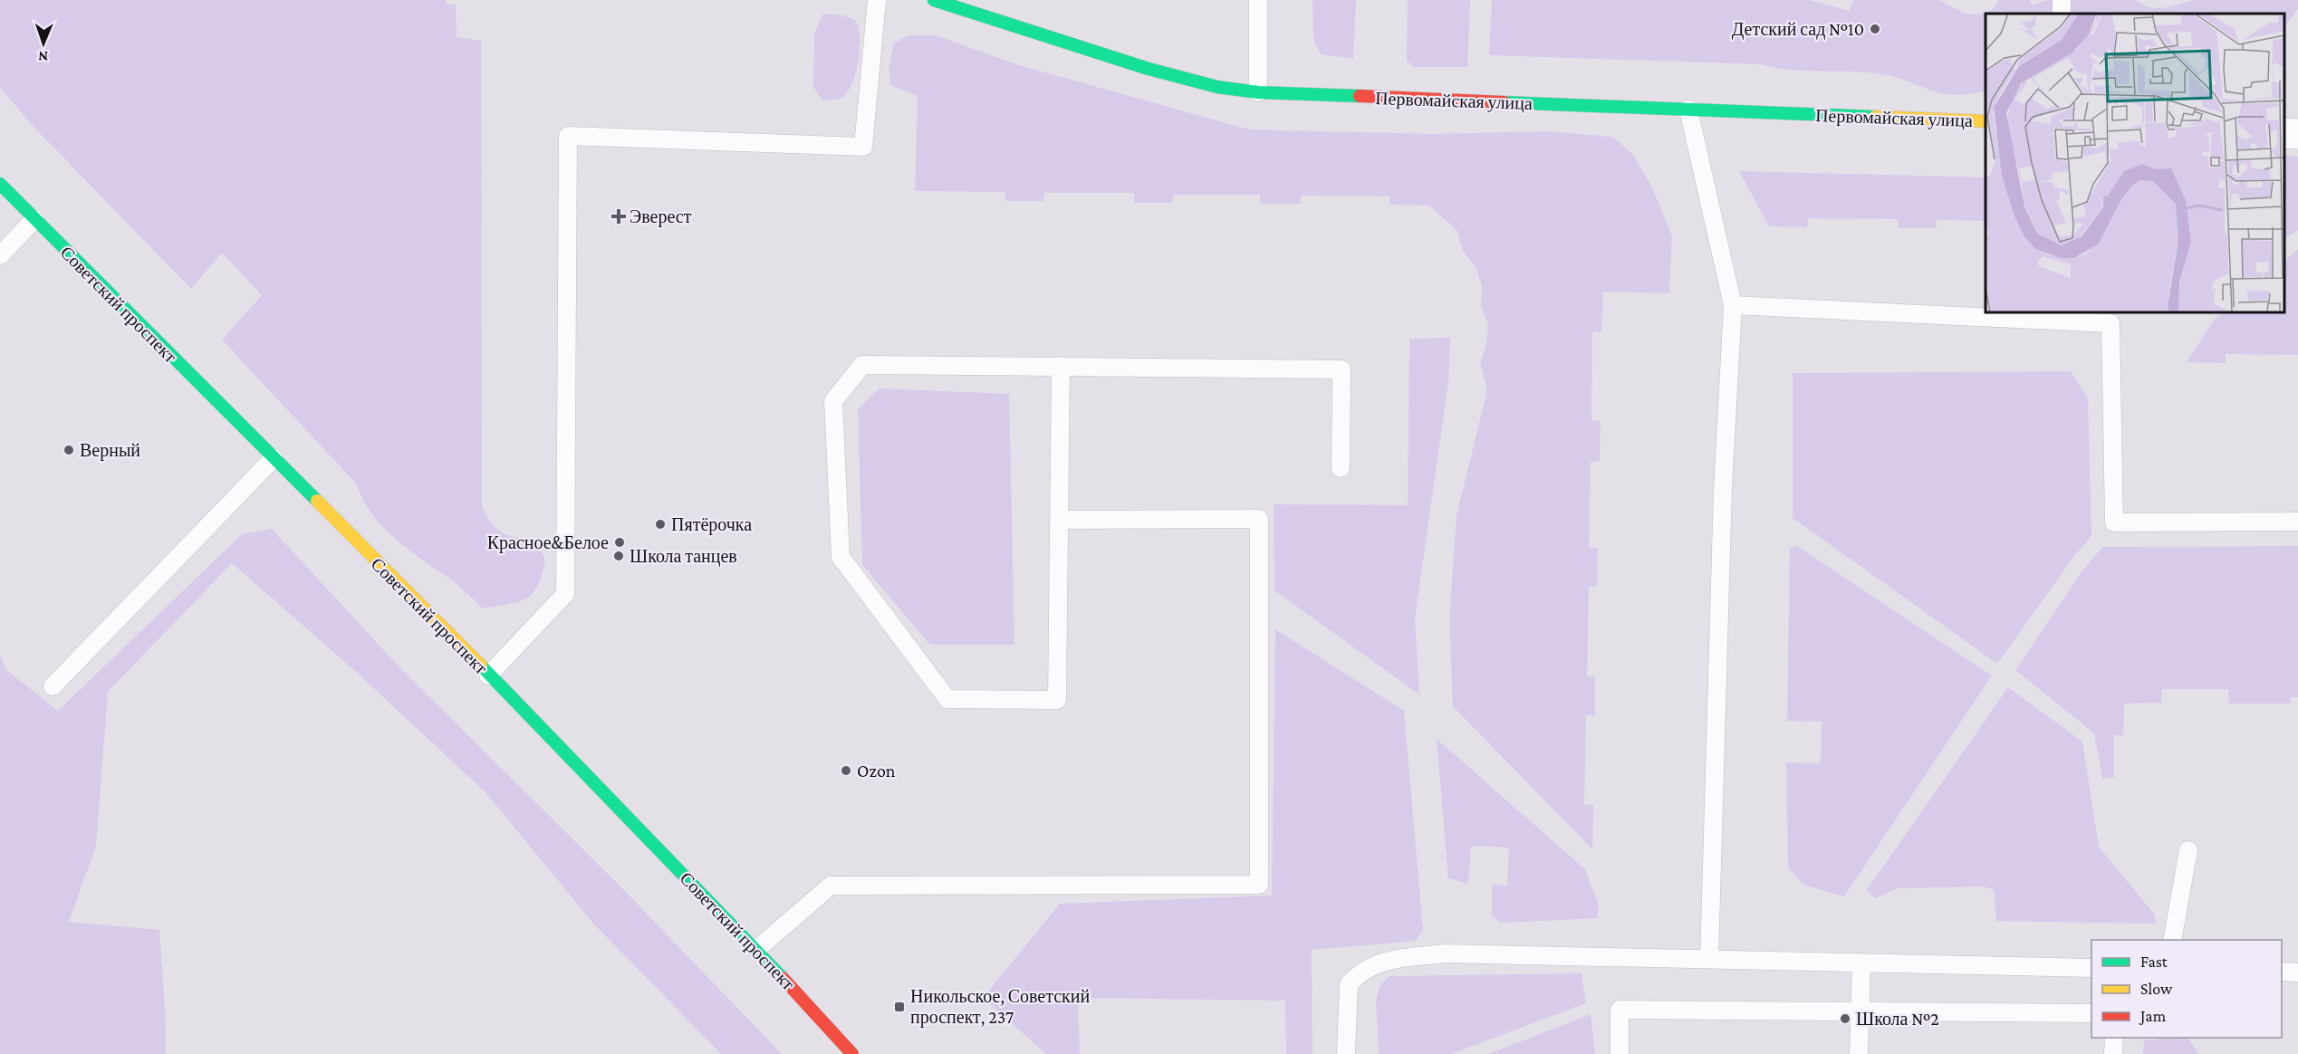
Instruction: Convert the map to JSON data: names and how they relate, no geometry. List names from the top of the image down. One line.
{"streets":{"main road":["Первомайская улица","Советский проспект"]},"places":{"other":["Детский сад №10","Верный","Пятёрочка","Красное&Белое","Школа танцев","Ozon","Школа №2"],"health":["Эверест"],"transit":["Никольское, Советский проспект, 237"]},"legend":["Fast","Slow","Jam"],"north":"bottom"}
